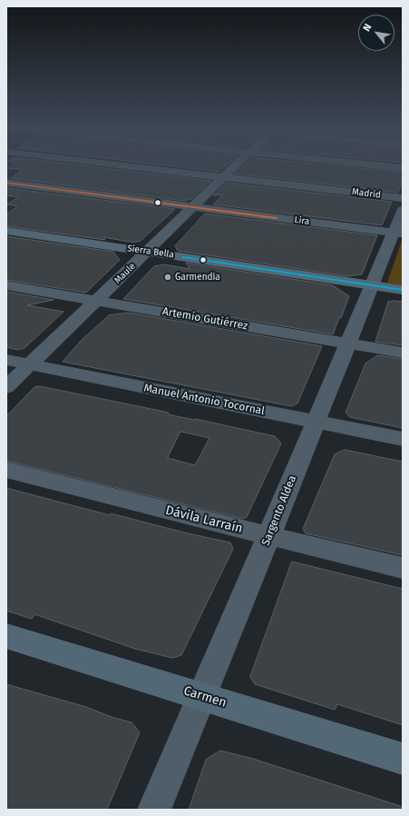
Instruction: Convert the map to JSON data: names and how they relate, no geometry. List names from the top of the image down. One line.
{"streets":{"main road":["Sierra Bella","Carmen"],"street":["Madrid","Lira","Maule","Artemio Gutiérrez","Manuel Antonio Tocornal","Sargento Aldea","Dávila Larraín"]},"crossings":[["Madrid","Maule"],["Lira","Maule"],["Lira","Sargento Aldea"],["Sierra Bella","Maule"],["Sierra Bella","Sargento Aldea"],["Maule","Artemio Gutiérrez"],["Maule","Manuel Antonio Tocornal"],["Artemio Gutiérrez","Sargento Aldea"],["Manuel Antonio Tocornal","Sargento Aldea"],["Sargento Aldea","Dávila Larraín"],["Sargento Aldea","Carmen"]],"places":["Garmendia"],"north":"top left"}
